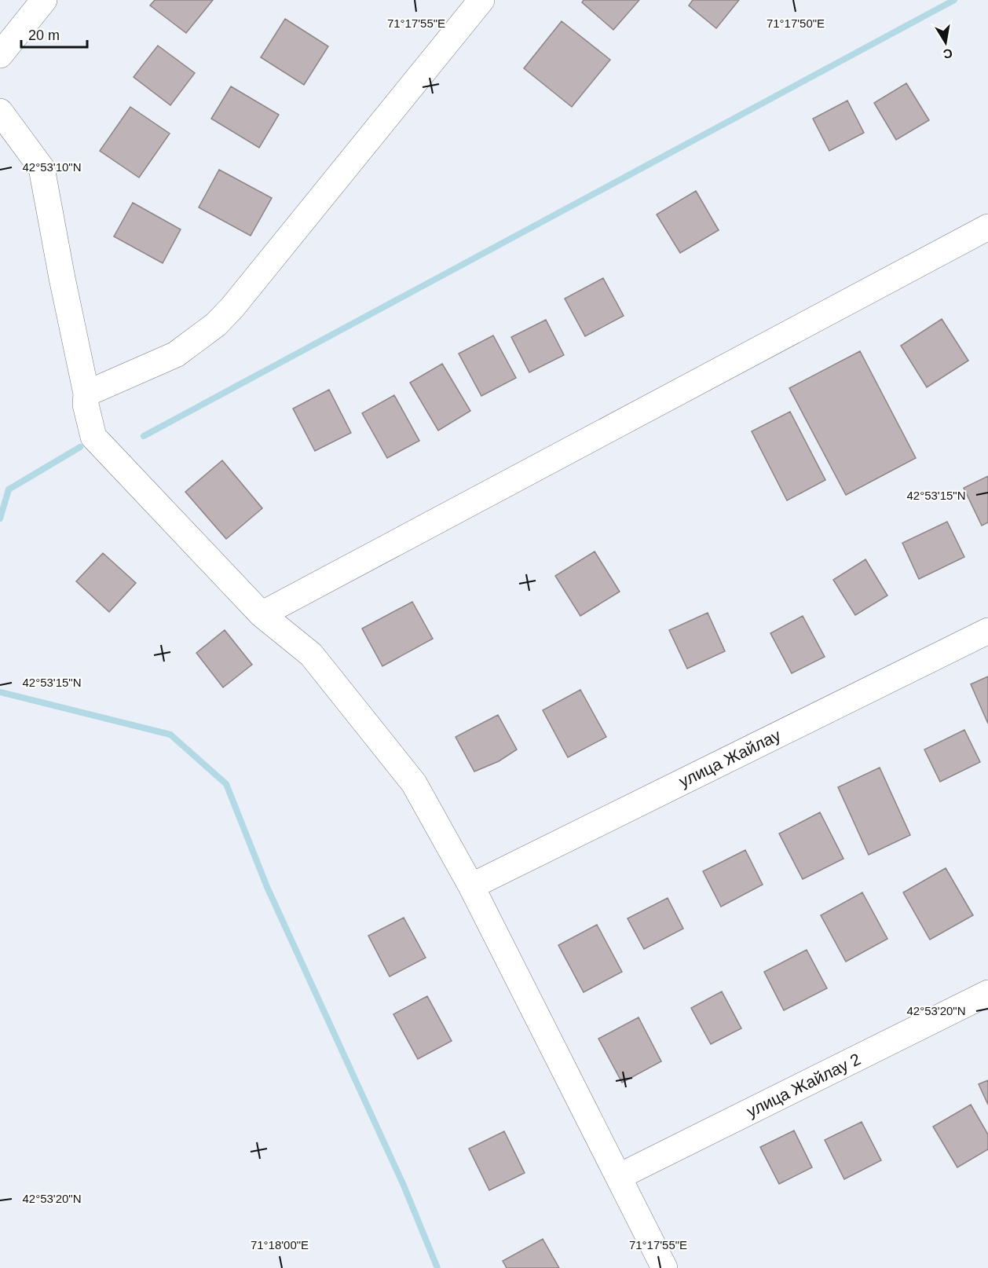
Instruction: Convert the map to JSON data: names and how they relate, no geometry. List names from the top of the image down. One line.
{"streets":{"street":["улица Жайлау","улица Жайлау 2"]},"scale_bar":"20 m","north":"bottom","coordinates":["71°17'55\"E","71°17'50\"E","42°53'10\"N","42°53'15\"N","42°53'20\"N","71°18'00\"E"]}
